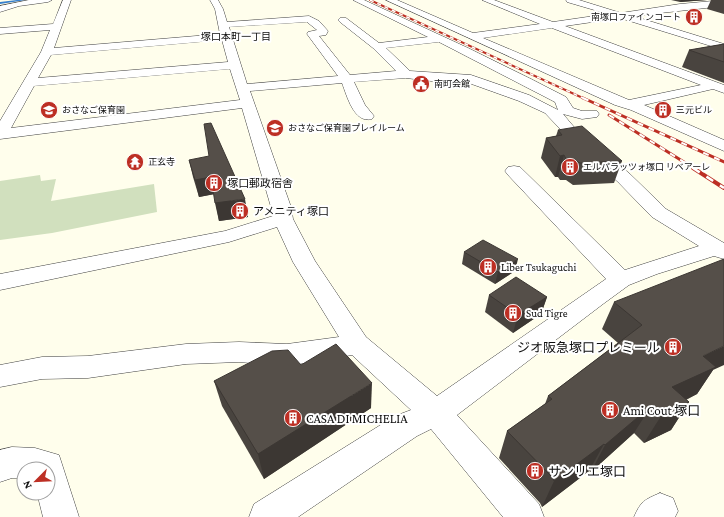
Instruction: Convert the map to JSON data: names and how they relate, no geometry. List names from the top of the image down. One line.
{"districts":["塚口本町一丁目"],"places":{"building":["南塚口ファインコート","三元ビル","エルパラッツォ塚口 リベアーレ","塚口郵政宿舎","アメニティ塚口","Liber Tsukaguchi","Sud Tigre","ジオ阪急塚口プレミール","Ami Cout 塚口","CASA DI MICHELIA","サンリエ塚口"],"public building":["南町会館"],"school or university":["おさなご保育園","おさなご保育園プレイルーム"],"temple":["正玄寺"]},"north":"bottom left"}
